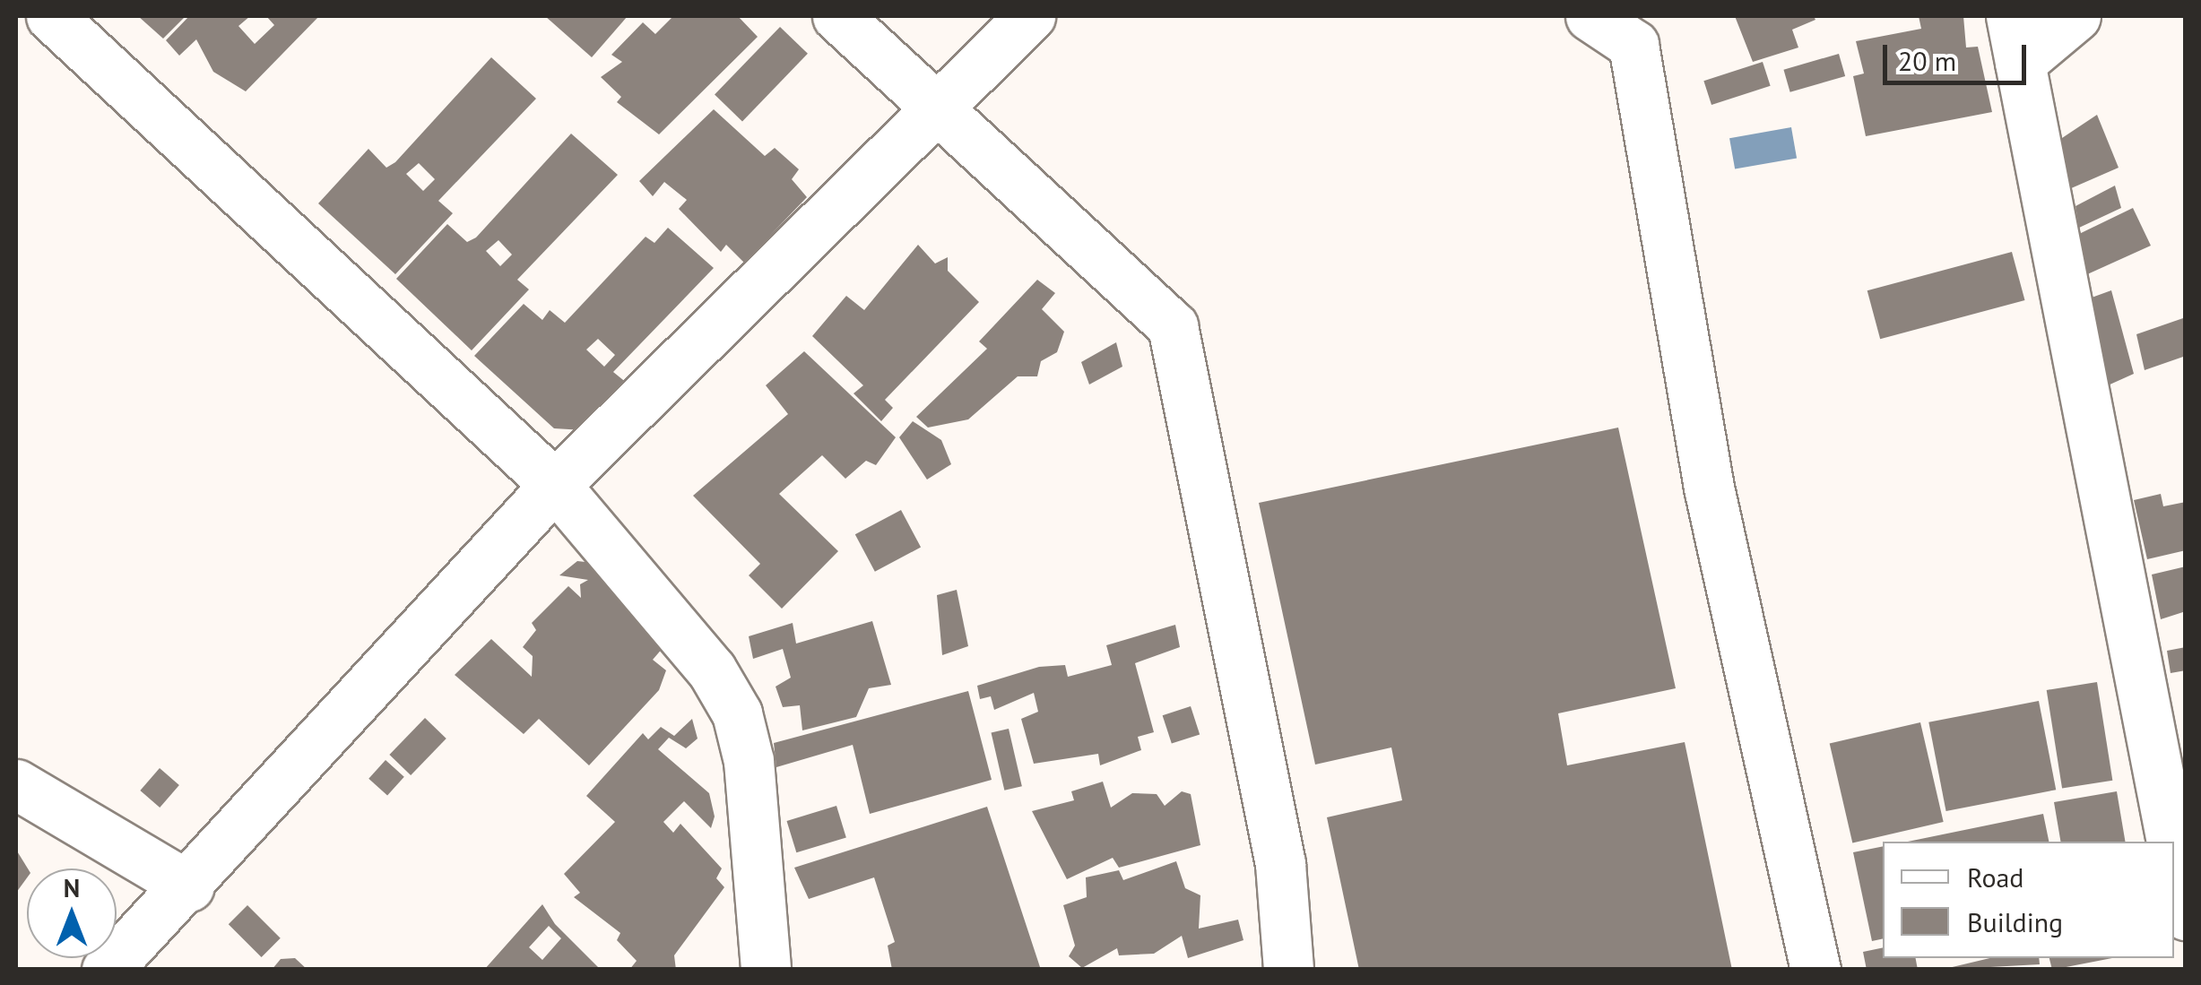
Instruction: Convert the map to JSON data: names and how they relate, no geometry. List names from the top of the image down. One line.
{"legend":["Road","Building"],"scale_bar":"20 m","north":"top"}
